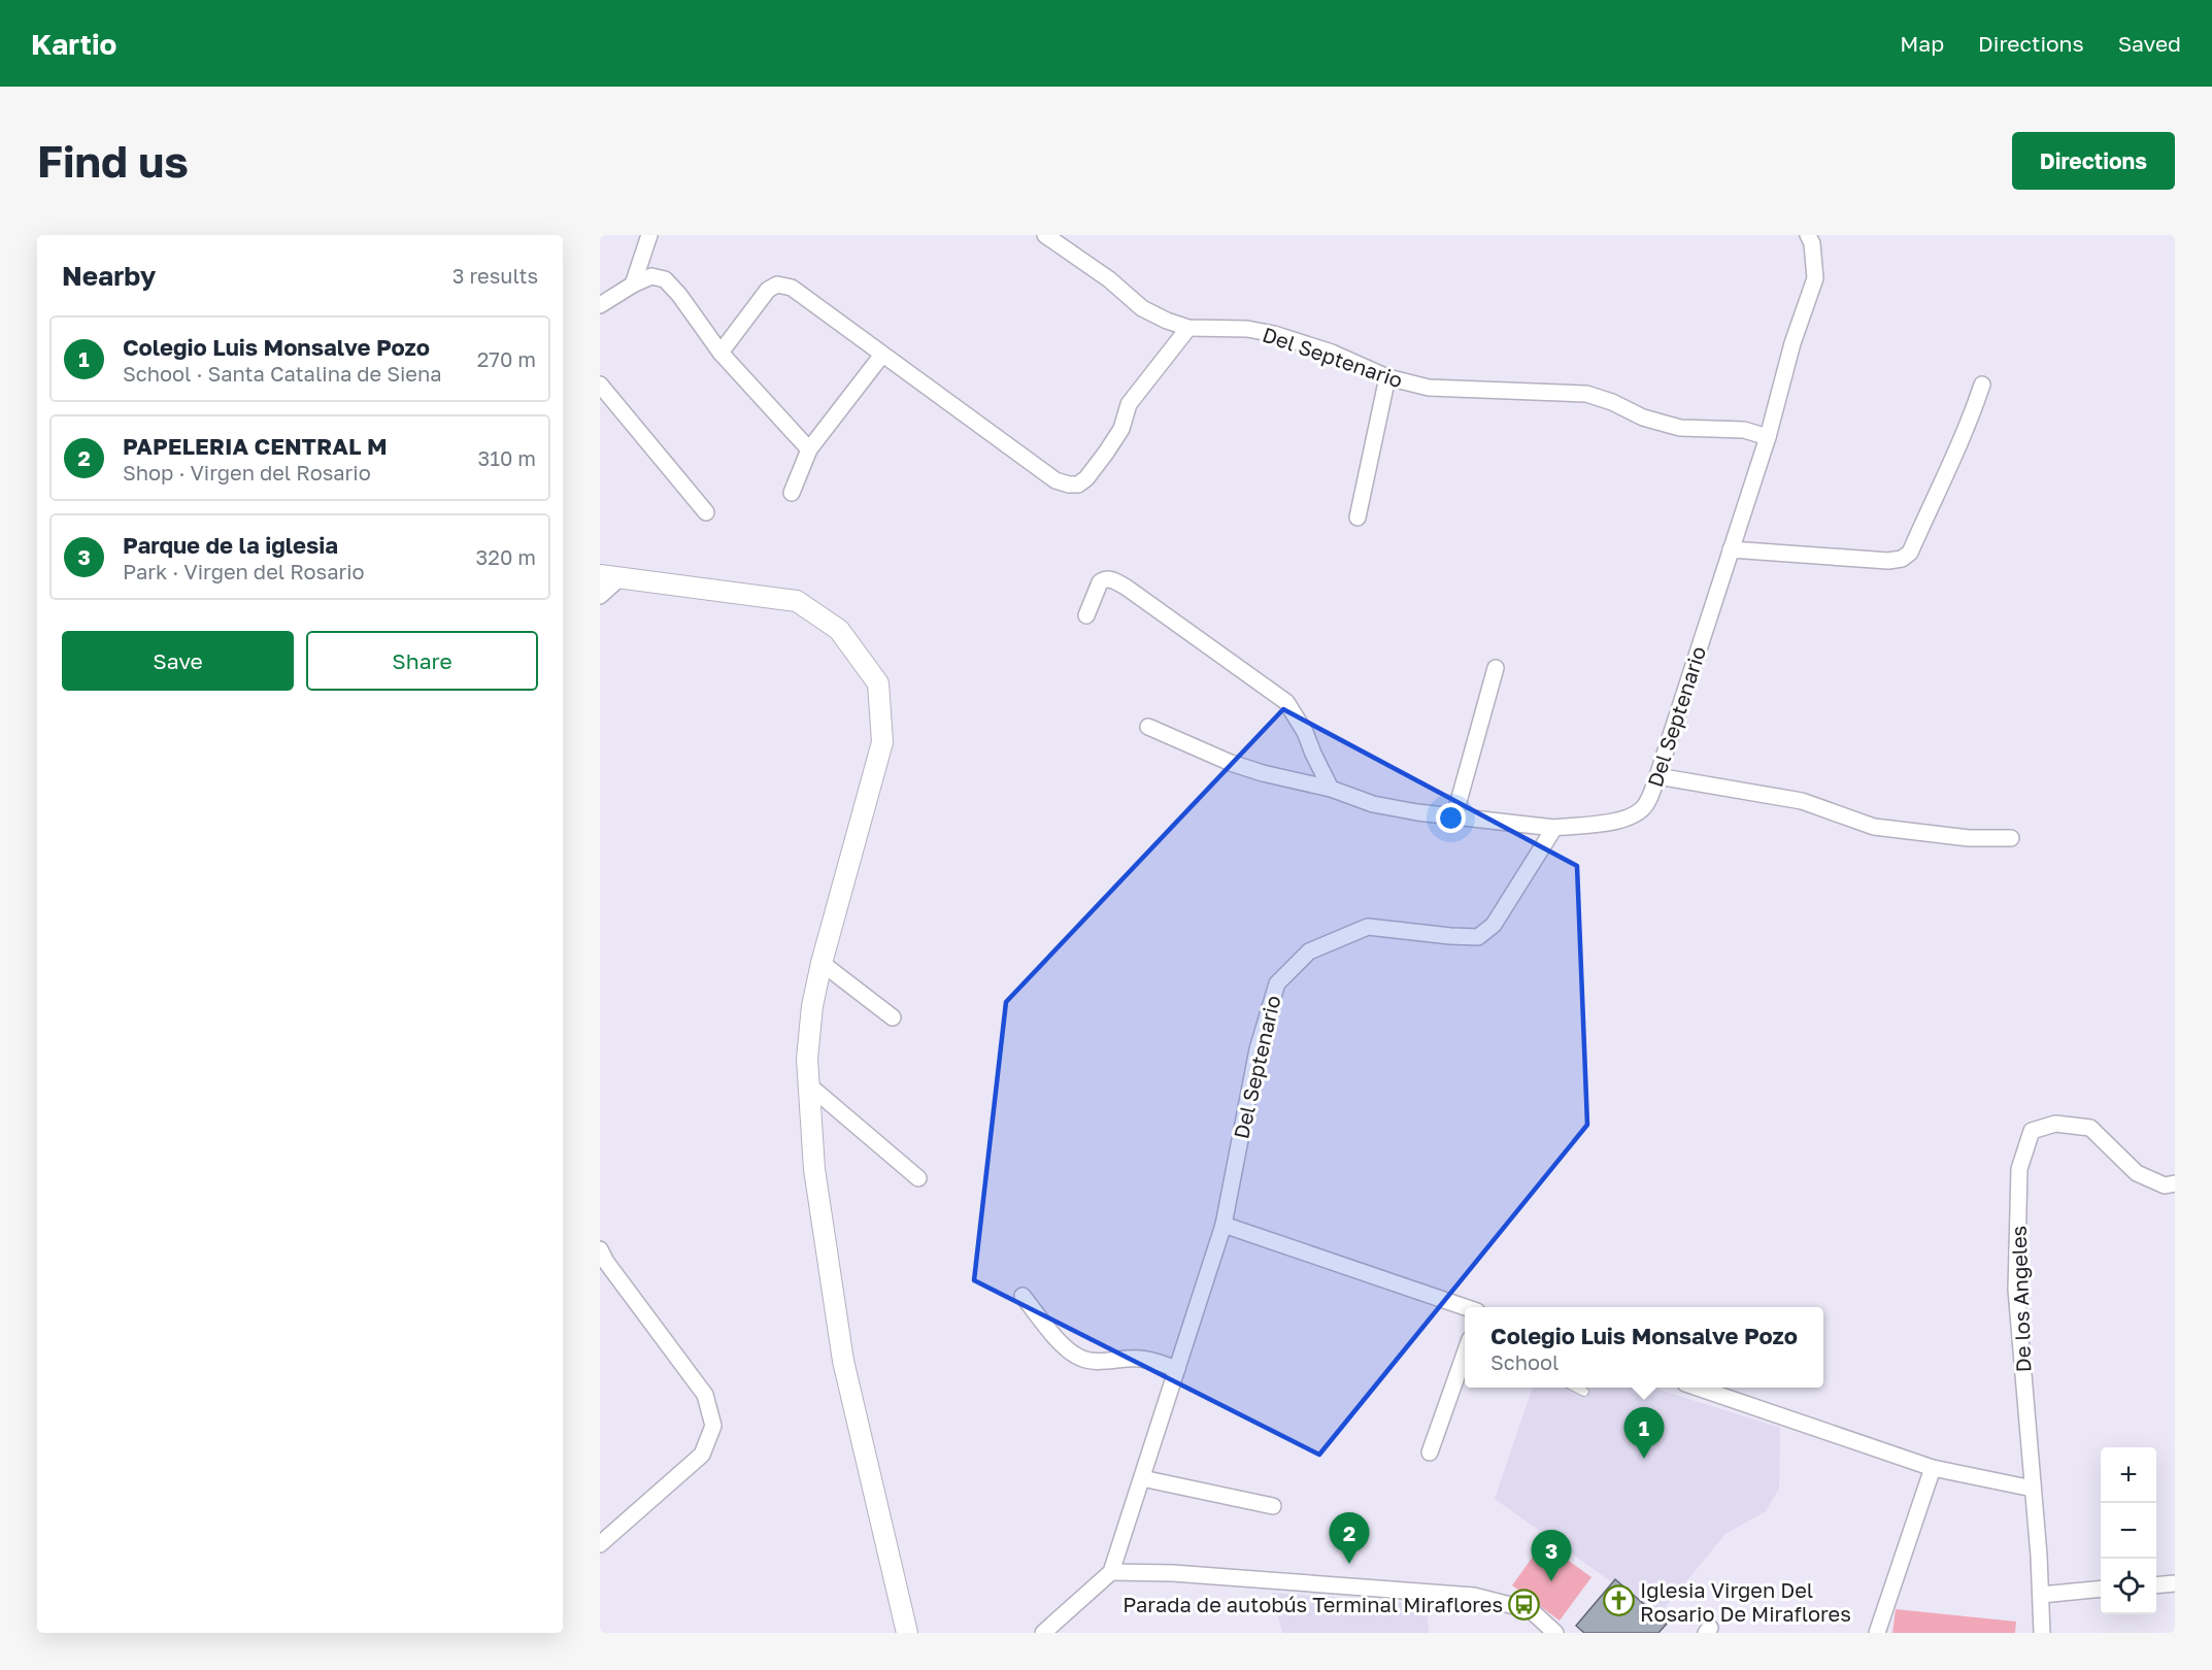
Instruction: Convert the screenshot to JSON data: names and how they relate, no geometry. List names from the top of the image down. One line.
{"streets":{"street":["Del Septenario","De los Angeles"]},"places":{"church":["Iglesia Virgen Del Rosario De Miraflores"],"bus stop":["Parada de autobús Terminal Miraflores"]},"page":{"header":"Kartio","nav":["Map","Directions","Saved"],"buttons":["Directions",["Save","Share"]],"title":"Find us","heading":["Nearby","3 results"],"list":[{"mark":"1","name":"Colegio Luis Monsalve Pozo","note":"School · Santa Catalina de Siena","value":"270 m"},{"mark":"2","name":"PAPELERIA CENTRAL M","note":"Shop · Virgen del Rosario","value":"310 m"},{"mark":"3","name":"Parque de la iglesia","note":"Park · Virgen del Rosario","value":"320 m"}],"popup":["Colegio Luis Monsalve Pozo","School"],"pins":["1","2","3"],"map_buttons":["+","−"]}}
